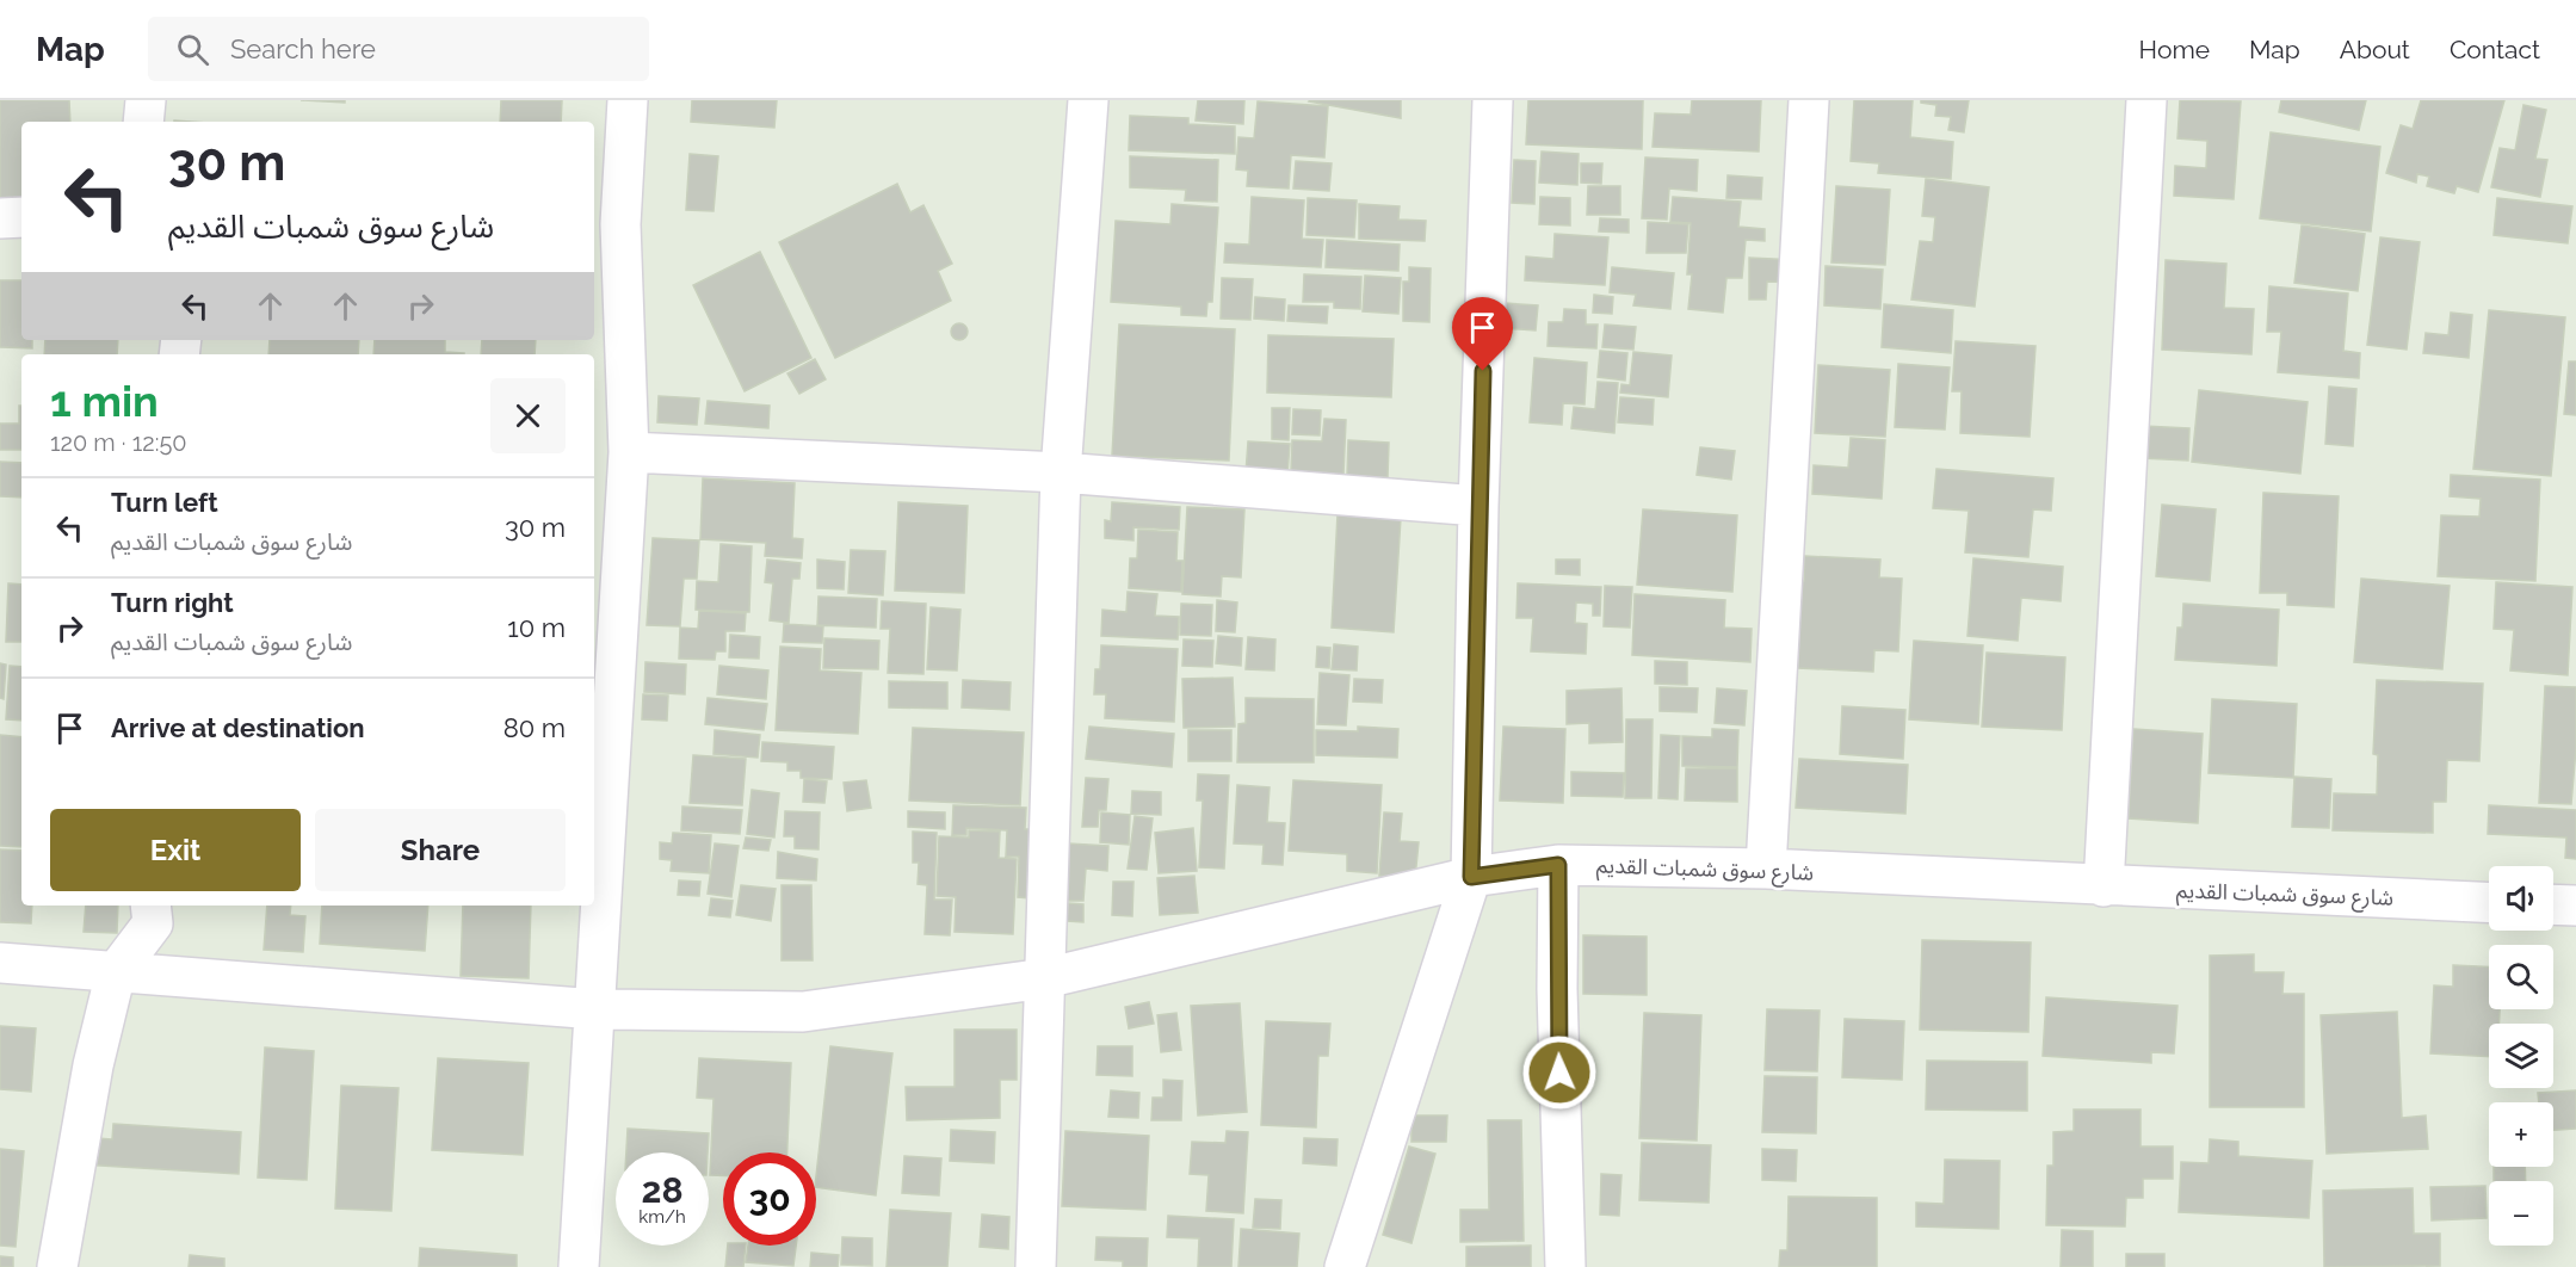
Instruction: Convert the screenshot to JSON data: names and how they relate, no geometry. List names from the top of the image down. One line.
{"streets":{"street":["شارع سوق شمبات القديم"]},"page":{"header":"Map","search":"Search here","nav":["Home","Map","About","Contact"],"turn":["30 m","شارع سوق شمبات القديم"],"heading":["1 min","120 m · 12:50"],"list":[{"name":"Turn left","note":"شارع سوق شمبات القديم","value":"30 m"},{"name":"Turn right","note":"شارع سوق شمبات القديم","value":"10 m"},{"name":"Arrive at destination","value":"80 m"}],"buttons":["Exit","Share"],"map_buttons":["+","−"],"speed":"28 km/h","limit":"30"}}
